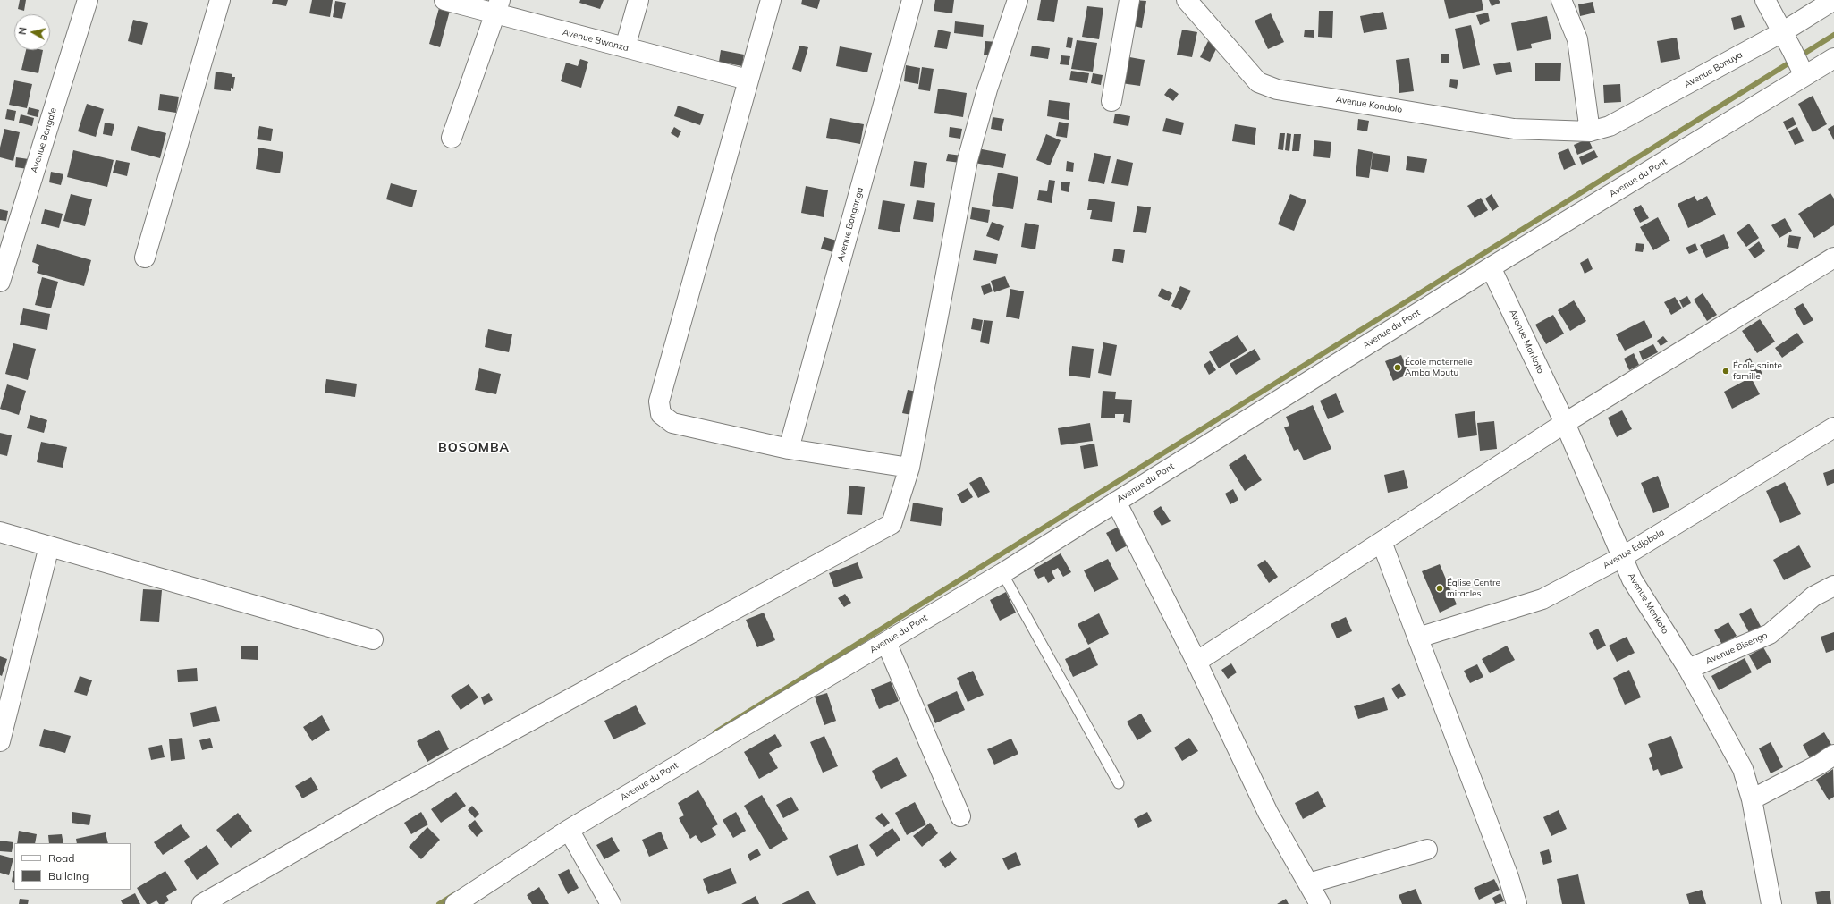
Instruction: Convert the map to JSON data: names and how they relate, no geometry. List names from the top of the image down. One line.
{"streets":{"street":["Avenue Bwanza","Avenue Bonuya","Avenue Kondolo","Avenue Bongale","Avenue du Pont","Avenue Bonganga","Avenue Monkoto","Avenue Edjobola","Avenue Bisengo"]},"crossings":[["Avenue Bonuya","Avenue Kondolo"],["Avenue du Pont","Avenue Monkoto"],["Avenue Monkoto","Avenue Edjobola"],["Avenue Monkoto","Avenue Bisengo"]],"districts":["BOSOMBA"],"places":["École maternelle Amba Mputu","École sainte famille","Église Centre miracles"],"legend":["Road","Building"],"north":"left"}
